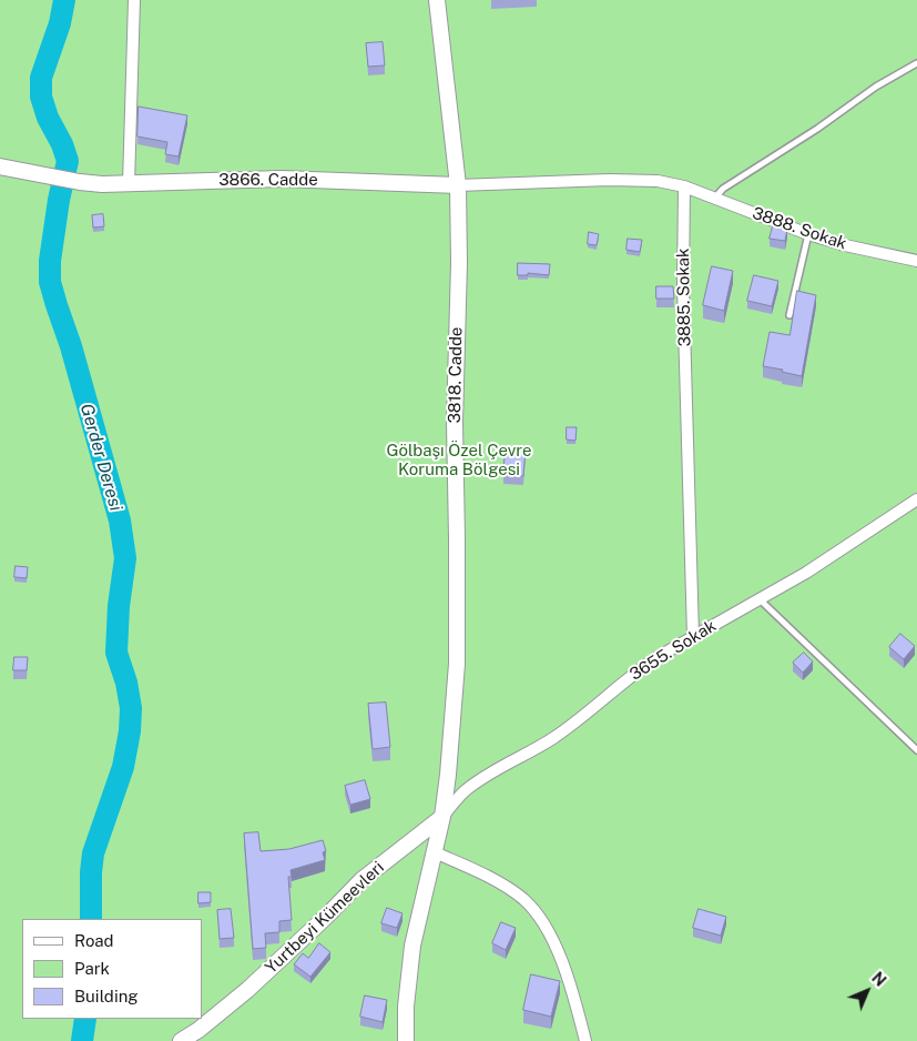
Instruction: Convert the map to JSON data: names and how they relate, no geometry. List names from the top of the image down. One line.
{"streets":{"street":["3866. Cadde","3888. Sokak","3885. Sokak","3818. Cadde","3655. Sokak","Yurtbeyi Kümeevleri"]},"crossings":[["3866. Cadde","3818. Cadde"],["3888. Sokak","3885. Sokak"],["3885. Sokak","3655. Sokak"],["3818. Cadde","3655. Sokak"],["3818. Cadde","Yurtbeyi Kümeevleri"],["3655. Sokak","Yurtbeyi Kümeevleri"]],"water":["Gerder Deresi"],"parks":["Gölbaşı Özel Çevre Koruma Bölgesi"],"legend":["Road","Park","Building"],"north":"top right"}
